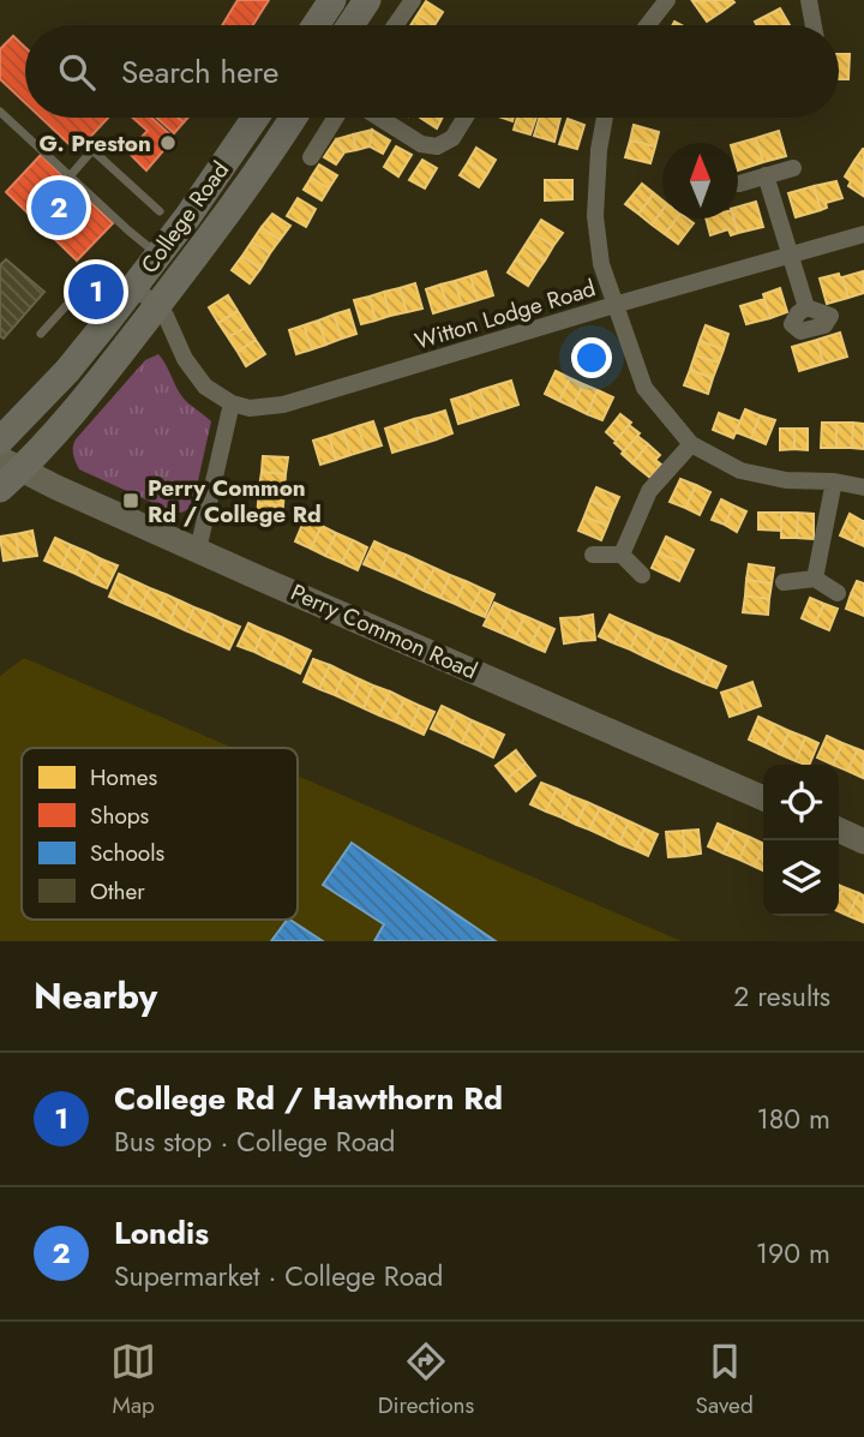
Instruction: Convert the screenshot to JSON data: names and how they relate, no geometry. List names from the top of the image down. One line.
{"streets":{"main road":["College Road"],"street":["Witton Lodge Road","Perry Common Road"]},"crossings":[["College Road","Witton Lodge Road"],["College Road","Perry Common Road"]],"places":{"other":["G. Preston"],"transit":["Perry Common Rd / College Rd"]},"legend":["Homes","Shops","Schools","Other"],"north":"top","page":{"search":"Search here","pins":["2","1"],"heading":["Nearby","2 results"],"list":[{"mark":"1","name":"College Rd / Hawthorn Rd","note":"Bus stop · College Road","value":"180 m"},{"mark":"2","name":"Londis","note":"Supermarket · College Road","value":"190 m"}],"nav":["Map","Directions","Saved"]}}
